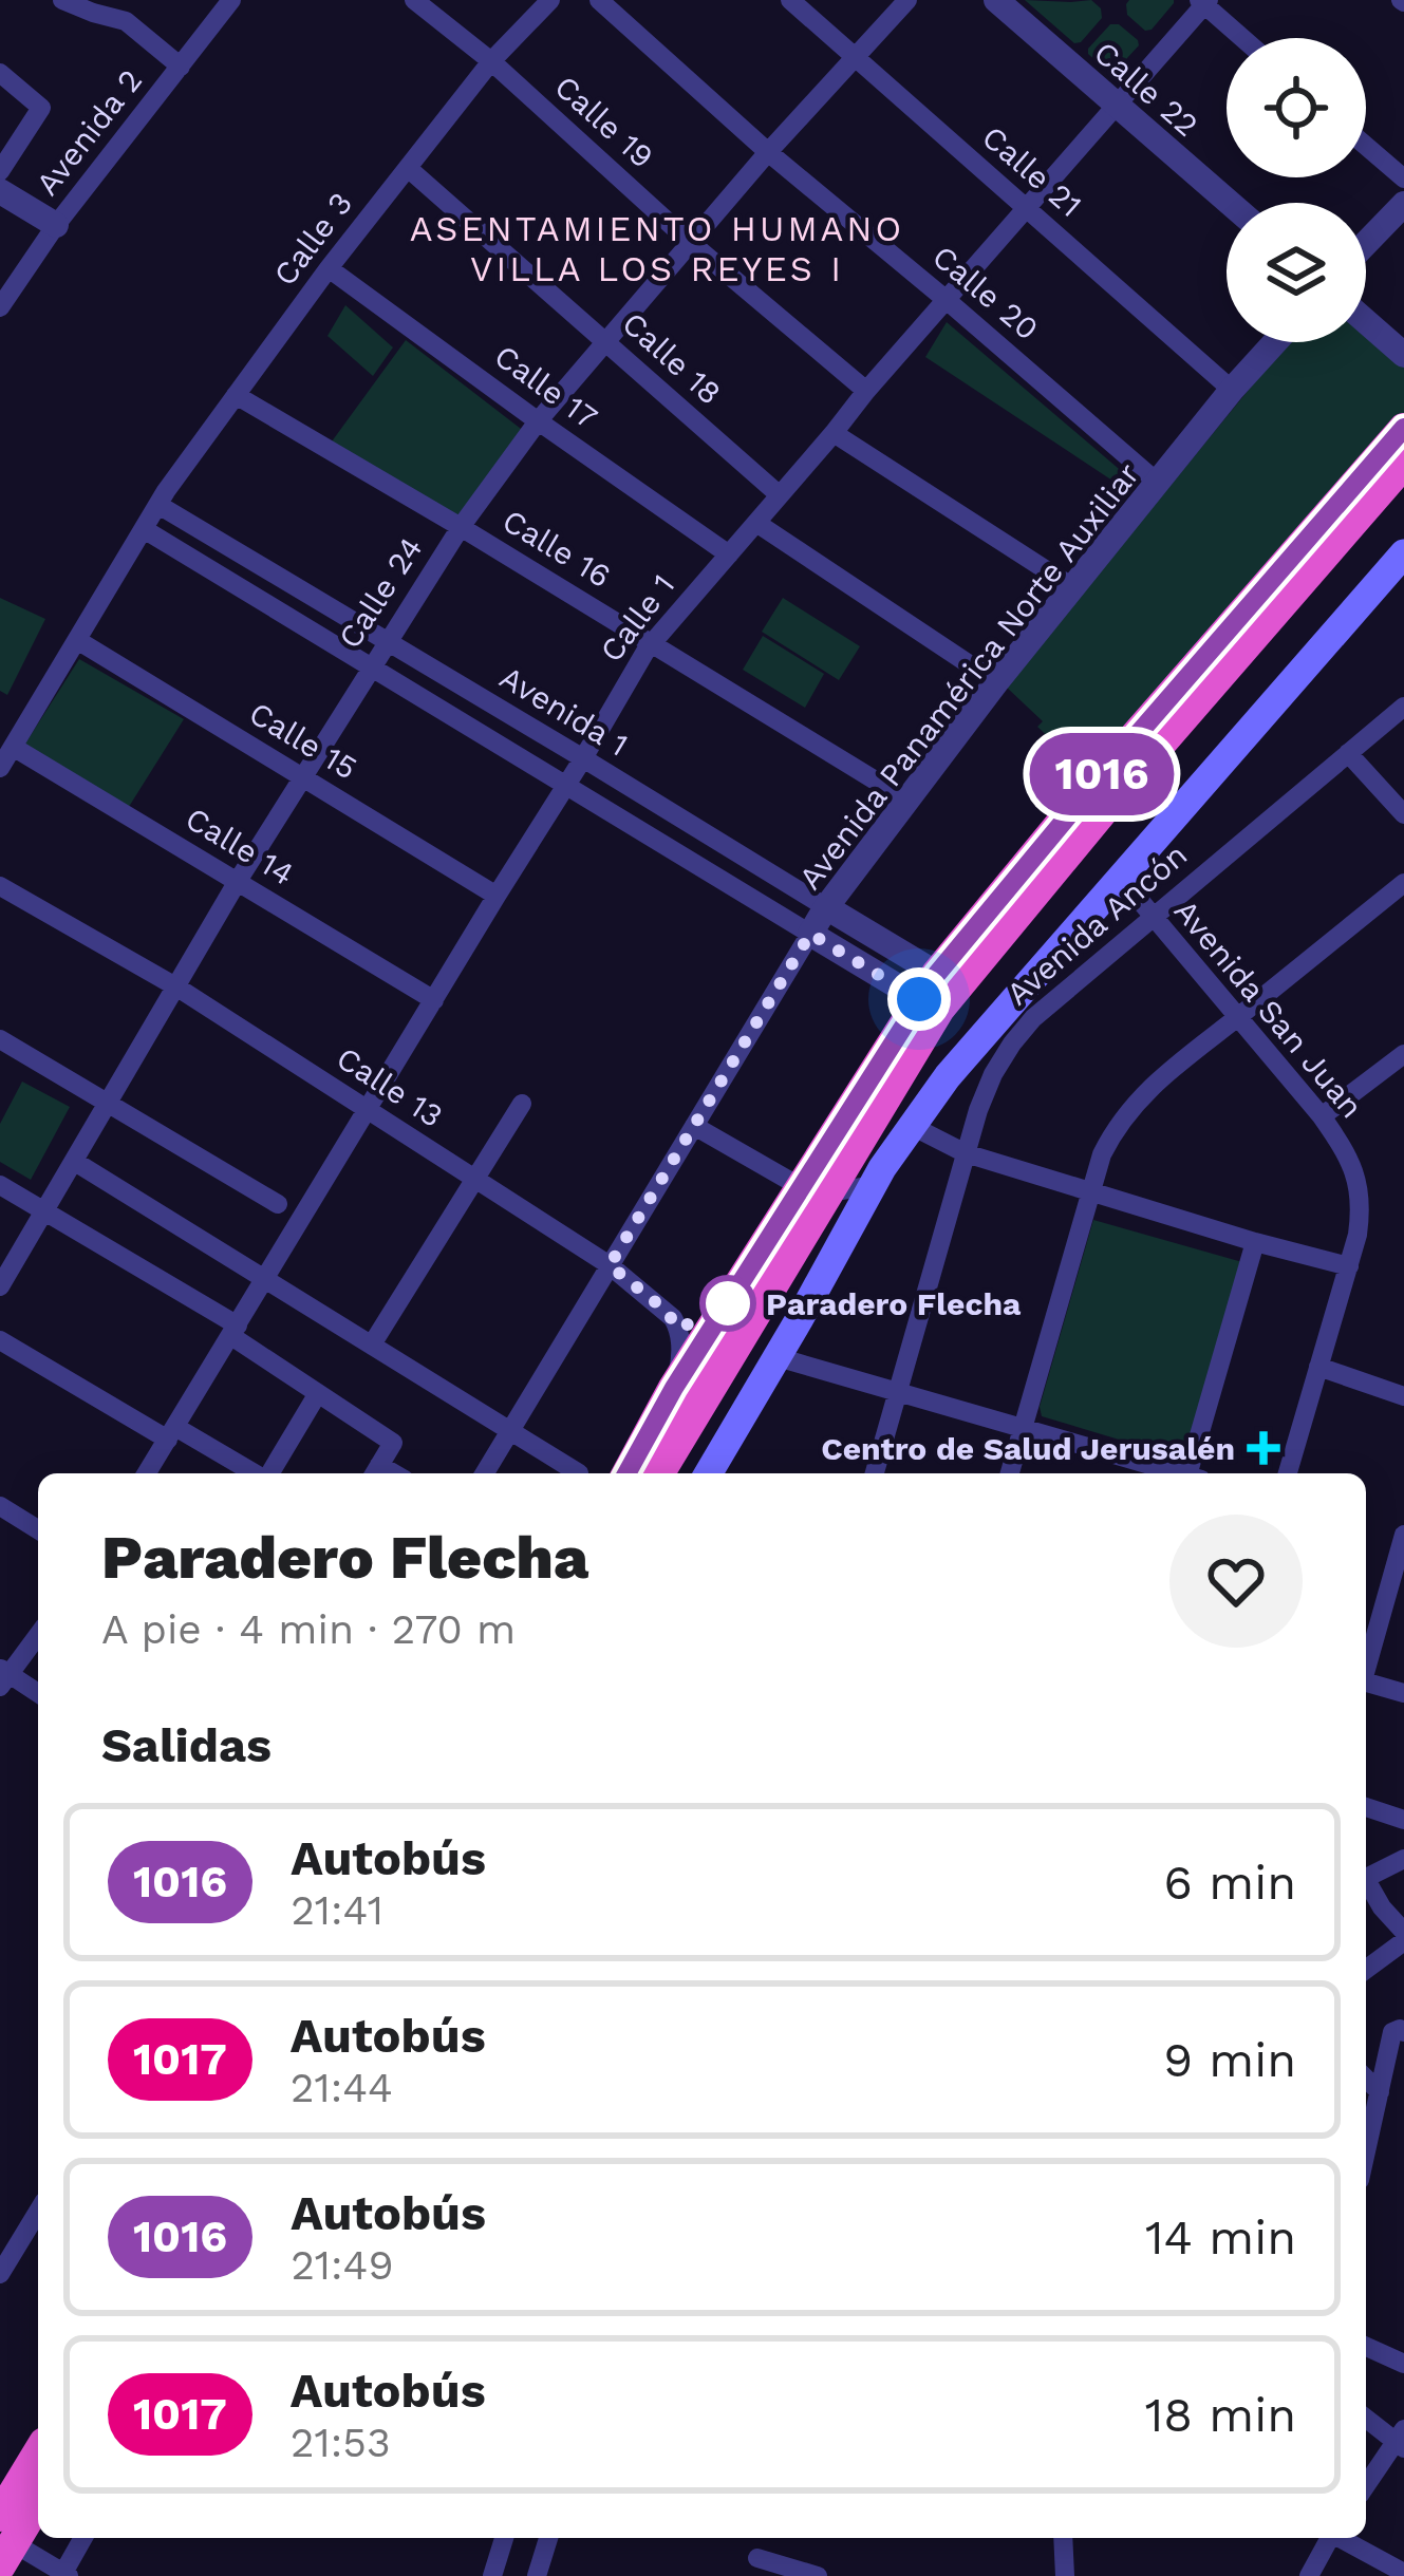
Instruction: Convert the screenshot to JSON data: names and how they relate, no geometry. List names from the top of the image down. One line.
{"streets":{"street":["Calle 22","Calle 19","Avenida 2","Calle 21","Calle 3","Calle 20","Calle 18","Calle 17","Calle 16","Calle 24","Calle 1","Avenida Panamérica Norte Auxiliar","Avenida 1","Calle 15","Calle 14","Avenida Ancón","Avenida San Juan","Calle 13"]},"crossings":[["Calle 22","Calle 1"],["Calle 19","Calle 3"],["Calle 19","Calle 24"],["Calle 19","Calle 1"],["Calle 21","Calle 24"],["Calle 21","Calle 1"],["Calle 21","Avenida Panamérica Norte Auxiliar"],["Calle 3","Calle 18"],["Calle 3","Calle 17"],["Calle 3","Calle 16"],["Calle 3","Avenida 1"],["Calle 3","Calle 15"],["Calle 3","Calle 14"],["Calle 20","Calle 24"],["Calle 20","Calle 1"],["Calle 20","Avenida Panamérica Norte Auxiliar"],["Calle 18","Calle 24"],["Calle 18","Calle 1"],["Calle 17","Calle 24"],["Calle 17","Calle 1"],["Calle 16","Calle 24"],["Calle 16","Calle 1"],["Calle 16","Avenida Panamérica Norte Auxiliar"],["Calle 24","Avenida 1"],["Calle 24","Calle 15"],["Calle 24","Calle 14"],["Calle 24","Calle 13"],["Calle 1","Avenida 1"],["Calle 1","Calle 15"],["Calle 1","Calle 14"],["Calle 1","Calle 13"],["Avenida Panamérica Norte Auxiliar","Avenida 1"],["Avenida Panamérica Norte Auxiliar","Calle 13"],["Avenida Ancón","Avenida San Juan"]],"districts":["ASENTAMIENTO HUMANO VILLA LOS REYES I"],"places":{"other":["Paradero Flecha"],"health":["Centro de Salud Jerusalén"]},"lines":["bus line 1016"],"page":{"on_map":"1016","heading":[["Paradero Flecha","A pie · 4 min · 270 m"],"Salidas"],"list":[{"mark":"1016","name":"Autobús","note":"21:41","value":"6 min"},{"mark":"1017","name":"Autobús","note":"21:44","value":"9 min"},{"mark":"1016","name":"Autobús","note":"21:49","value":"14 min"},{"mark":"1017","name":"Autobús","note":"21:53","value":"18 min"}]}}
